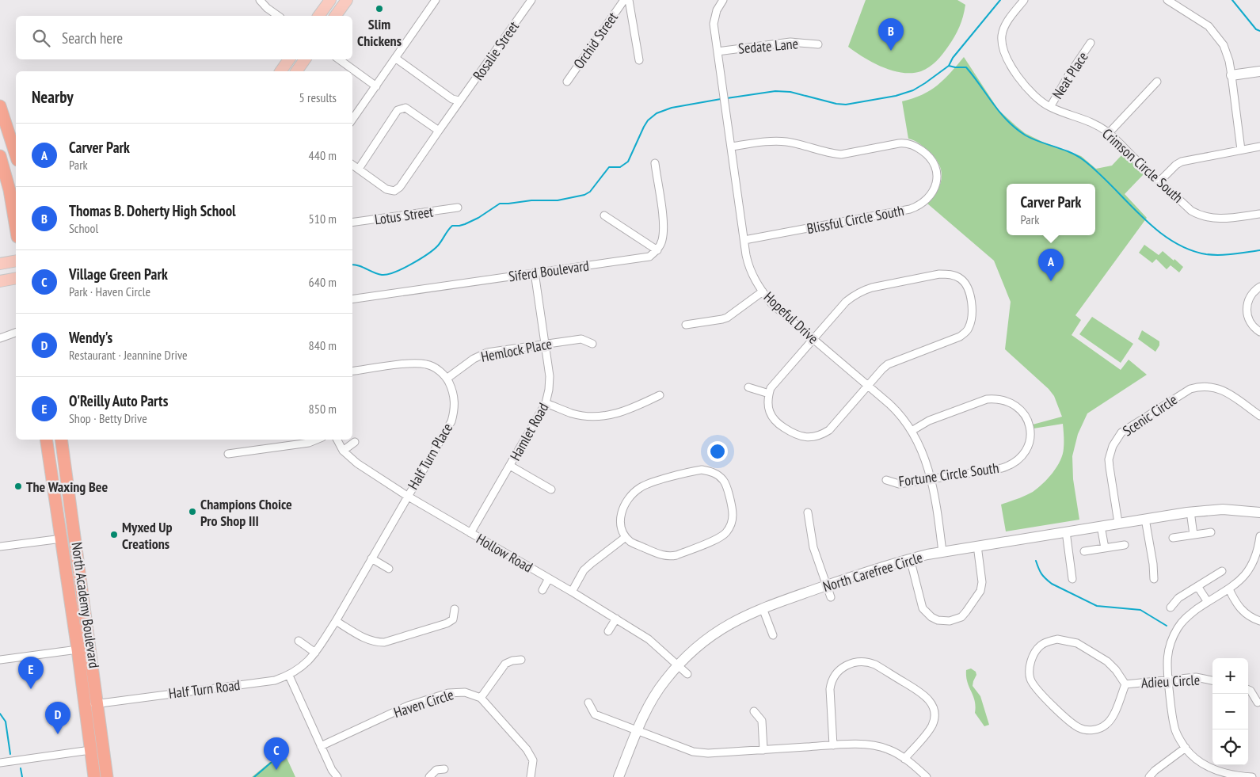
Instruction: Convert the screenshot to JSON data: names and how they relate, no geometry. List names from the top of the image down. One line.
{"streets":{"highway":["North Academy Boulevard"],"main road":["North Carefree Circle"],"street":["Orchid Street","Sedate Lane","Rosalie Street","Neat Place","Crimson Circle South","Lotus Street","Blissful Circle South","Siferd Boulevard","Hopeful Drive","Hemlock Place","Scenic Circle","Hamlet Road","Half Turn Place","Fortune Circle South","Hollow Road","Adieu Circle","Half Turn Road","Haven Circle"]},"crossings":[["Sedate Lane","Hopeful Drive"],["Neat Place","Crimson Circle South"],["Blissful Circle South","Hopeful Drive"],["Siferd Boulevard","Hamlet Road"],["Hopeful Drive","Fortune Circle South"],["Hopeful Drive","North Carefree Circle"],["Hemlock Place","Hamlet Road"],["Hemlock Place","Half Turn Place"],["Scenic Circle","North Carefree Circle"],["Hamlet Road","Hollow Road"],["Half Turn Place","Hollow Road"],["Half Turn Place","Half Turn Road"],["Hollow Road","North Carefree Circle"],["Hollow Road","Half Turn Road"],["North Academy Boulevard","Half Turn Road"]],"places":["Slim Chickens","The Waxing Bee","Champions Choice Pro Shop III","Myxed Up Creations"],"page":{"search":"Search here","pins":["B","A","E","D","C"],"heading":["Nearby","5 results"],"list":[{"mark":"A","name":"Carver Park","note":"Park","value":"440 m"},{"mark":"B","name":"Thomas B. Doherty High School","note":"School","value":"510 m"},{"mark":"C","name":"Village Green Park","note":"Park · Haven Circle","value":"640 m"},{"mark":"D","name":"Wendy's","note":"Restaurant · Jeannine Drive","value":"840 m"},{"mark":"E","name":"O'Reilly Auto Parts","note":"Shop · Betty Drive","value":"850 m"}],"popup":["Carver Park","Park"],"map_buttons":["+","−"]}}
